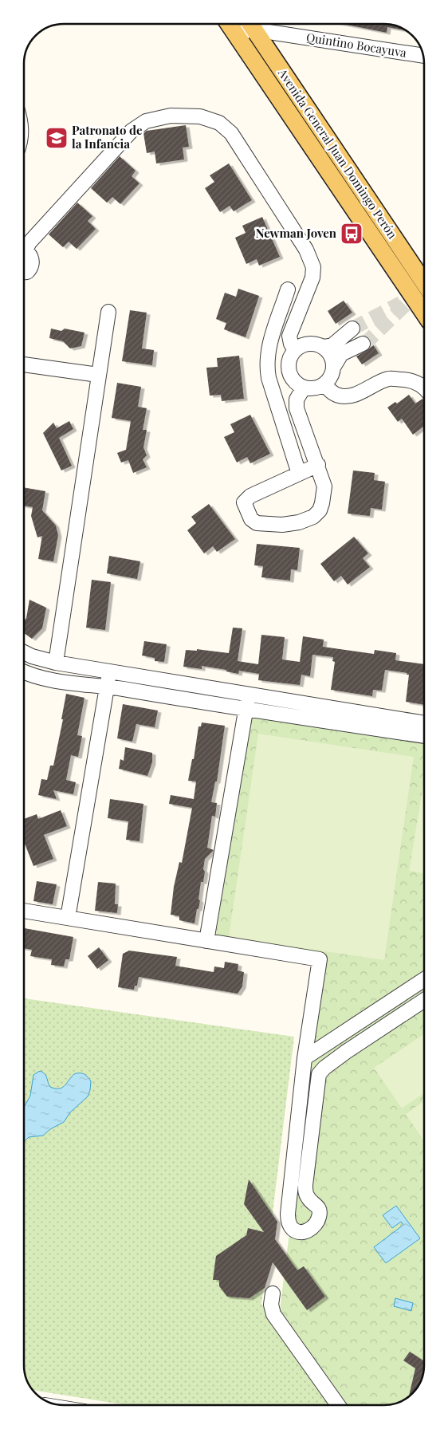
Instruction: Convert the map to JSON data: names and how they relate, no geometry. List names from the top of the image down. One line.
{"streets":{"main road":["Avenida General Juan Domingo Perón"],"street":["Quintino Bocayuva"]},"crossings":[["Quintino Bocayuva","Avenida General Juan Domingo Perón"]],"places":{"school or university":["Patronato de la Infancia"],"bus stop":["Newman Joven"]}}
